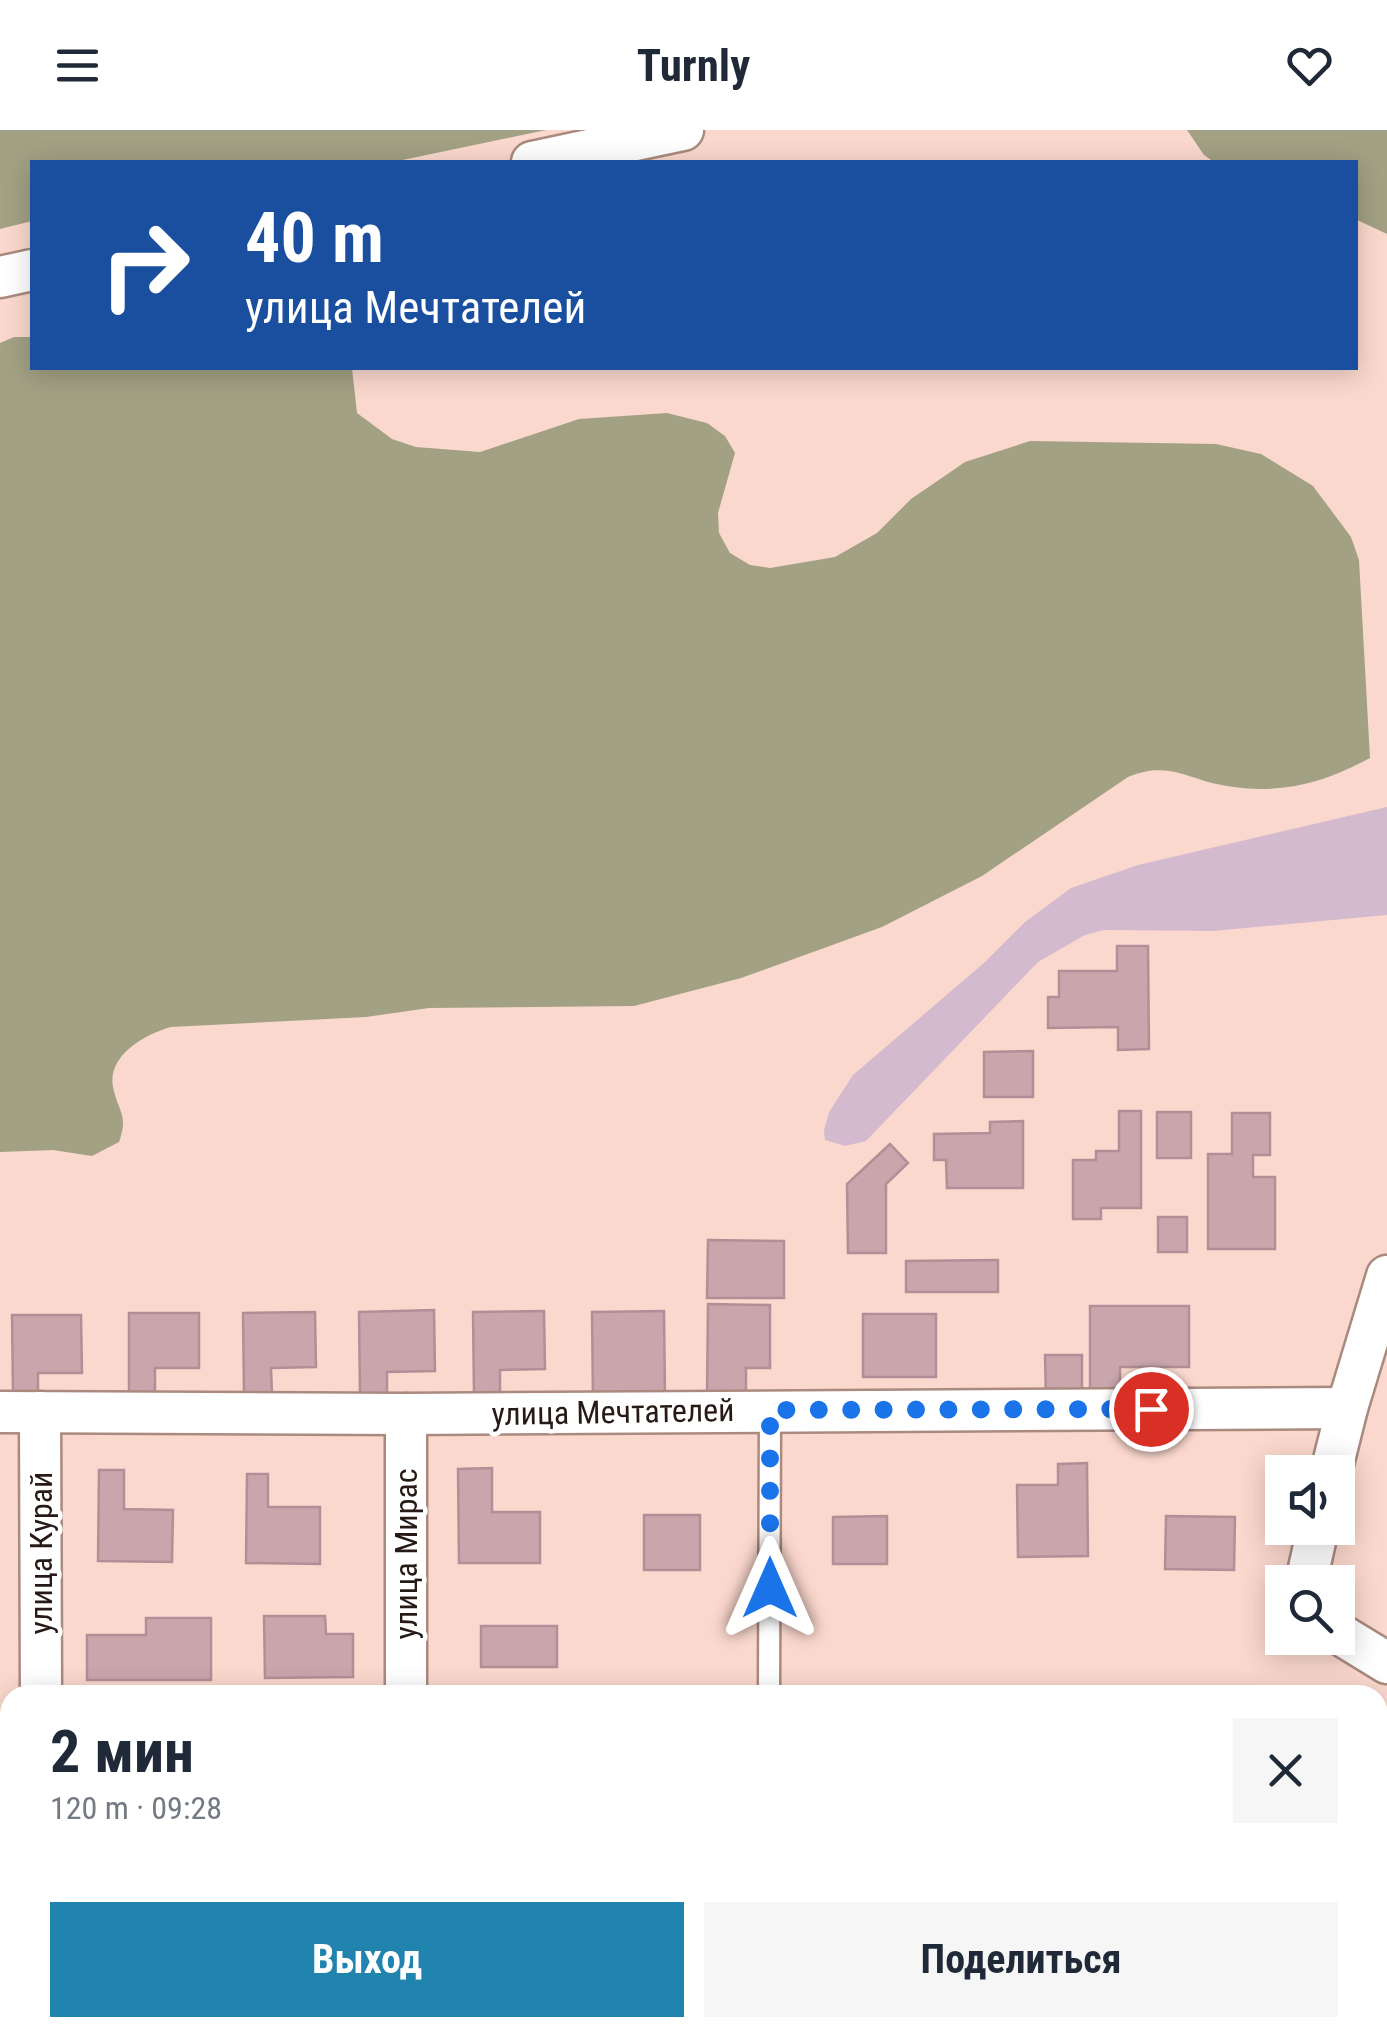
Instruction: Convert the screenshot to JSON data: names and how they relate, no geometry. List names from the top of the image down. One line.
{"streets":{"street":["улица Мечтателей","улица Курай","улица Мирас"]},"crossings":[["улица Мечтателей","улица Курай"],["улица Мечтателей","улица Мирас"]],"page":{"header":"Turnly","turn":["40 m","улица Мечтателей"],"heading":["2 мин","120 m · 09:28"],"buttons":["Выход","Поделиться"]}}
